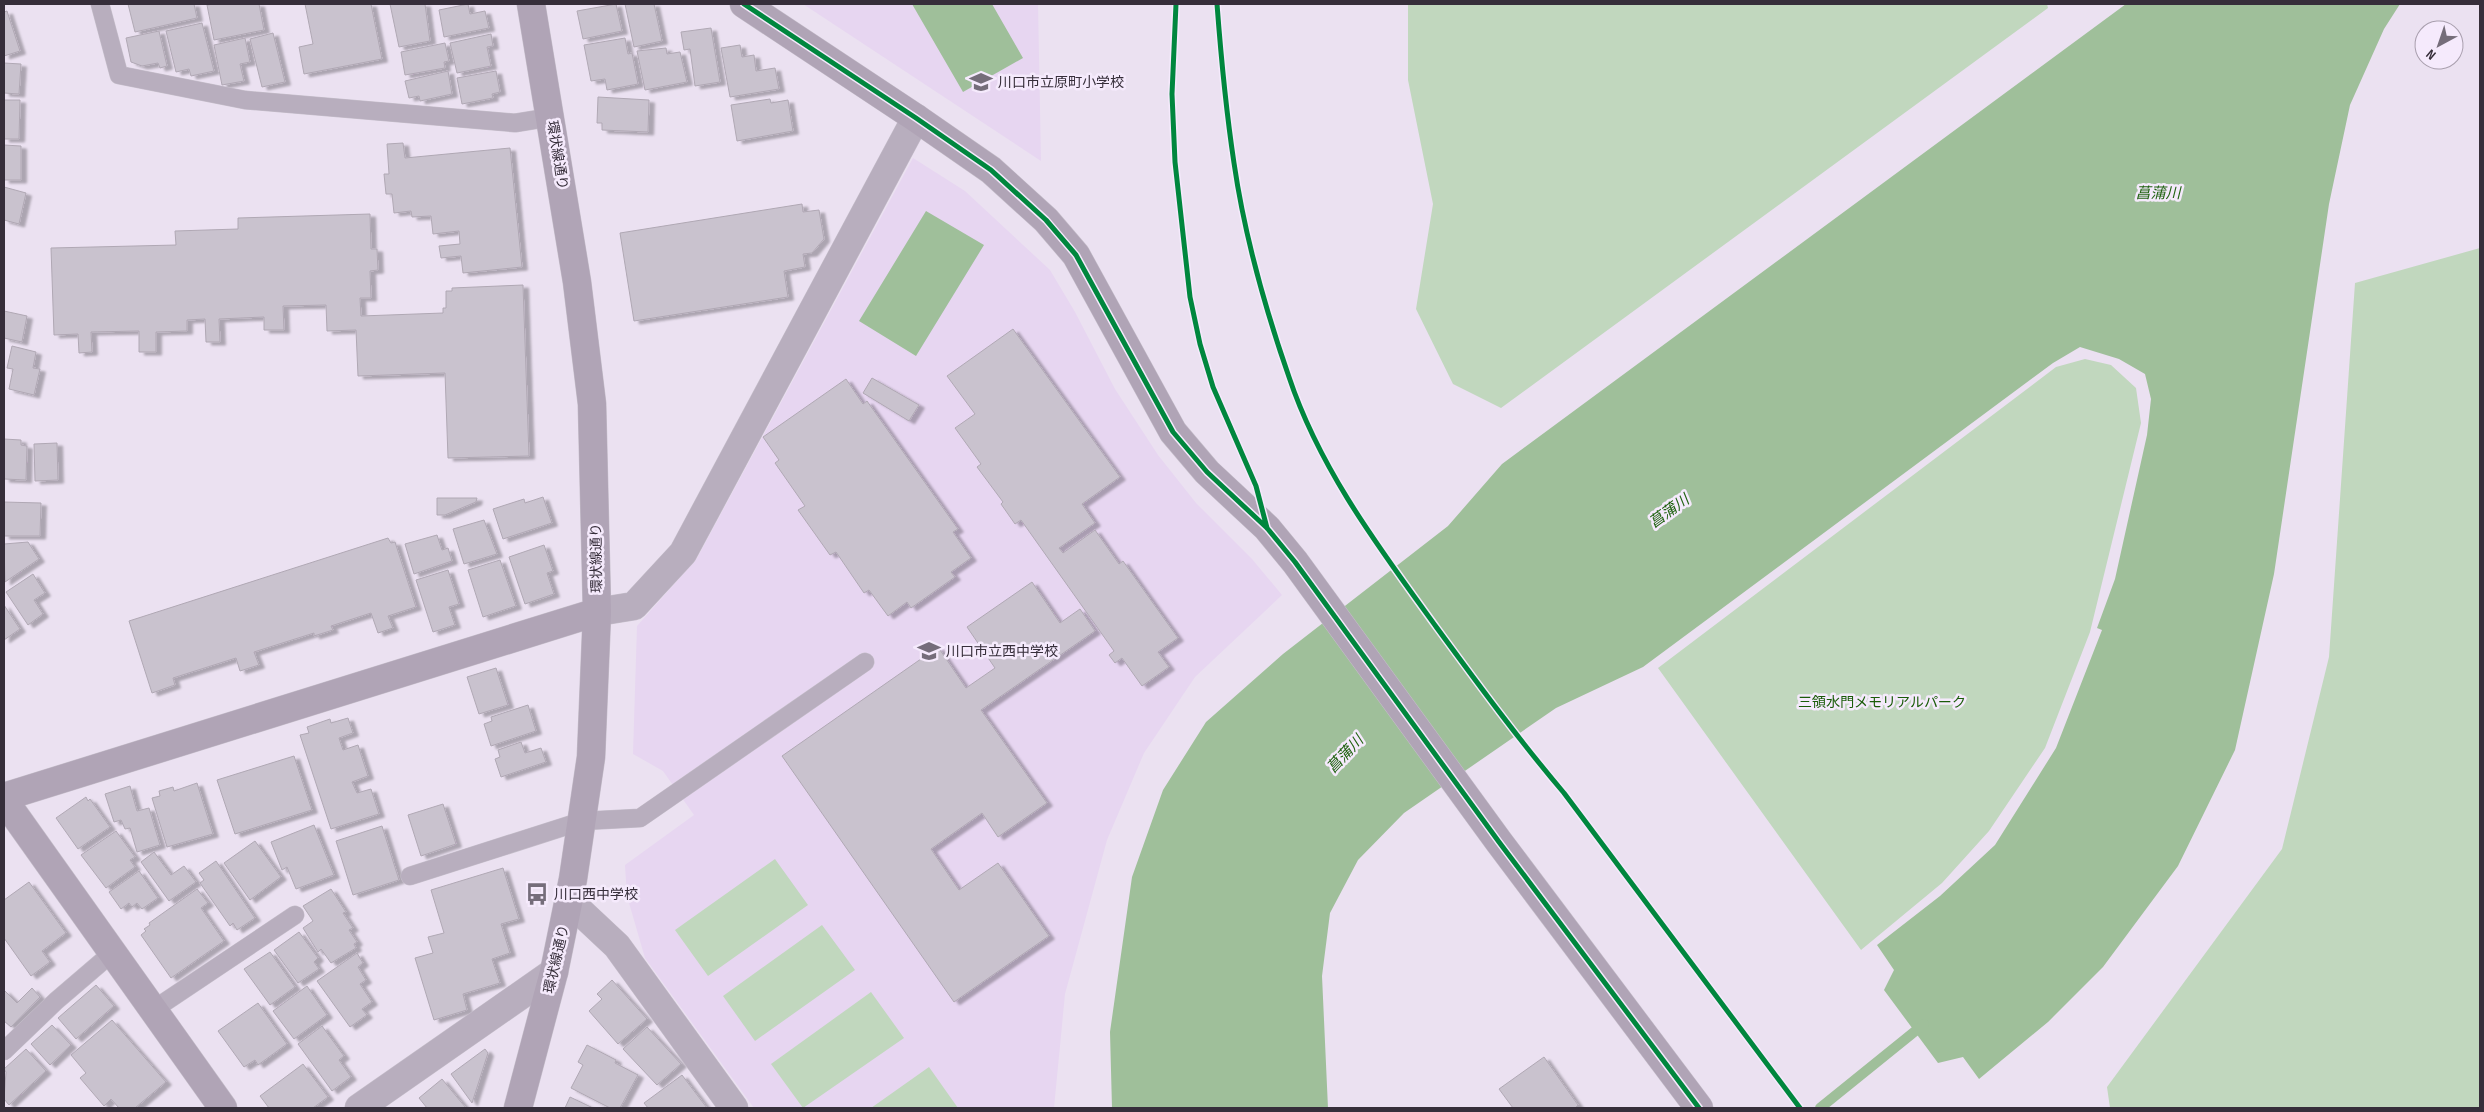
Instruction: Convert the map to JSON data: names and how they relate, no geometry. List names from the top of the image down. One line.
{"streets":{"street":["環状線通り"]},"water":["菖蒲川"],"parks":["三領水門メモリアルパーク"],"places":{"school or university":["川口市立原町小学校","川口市立西中学校"],"bus stop":["川口西中学校"]},"north":"bottom left"}
